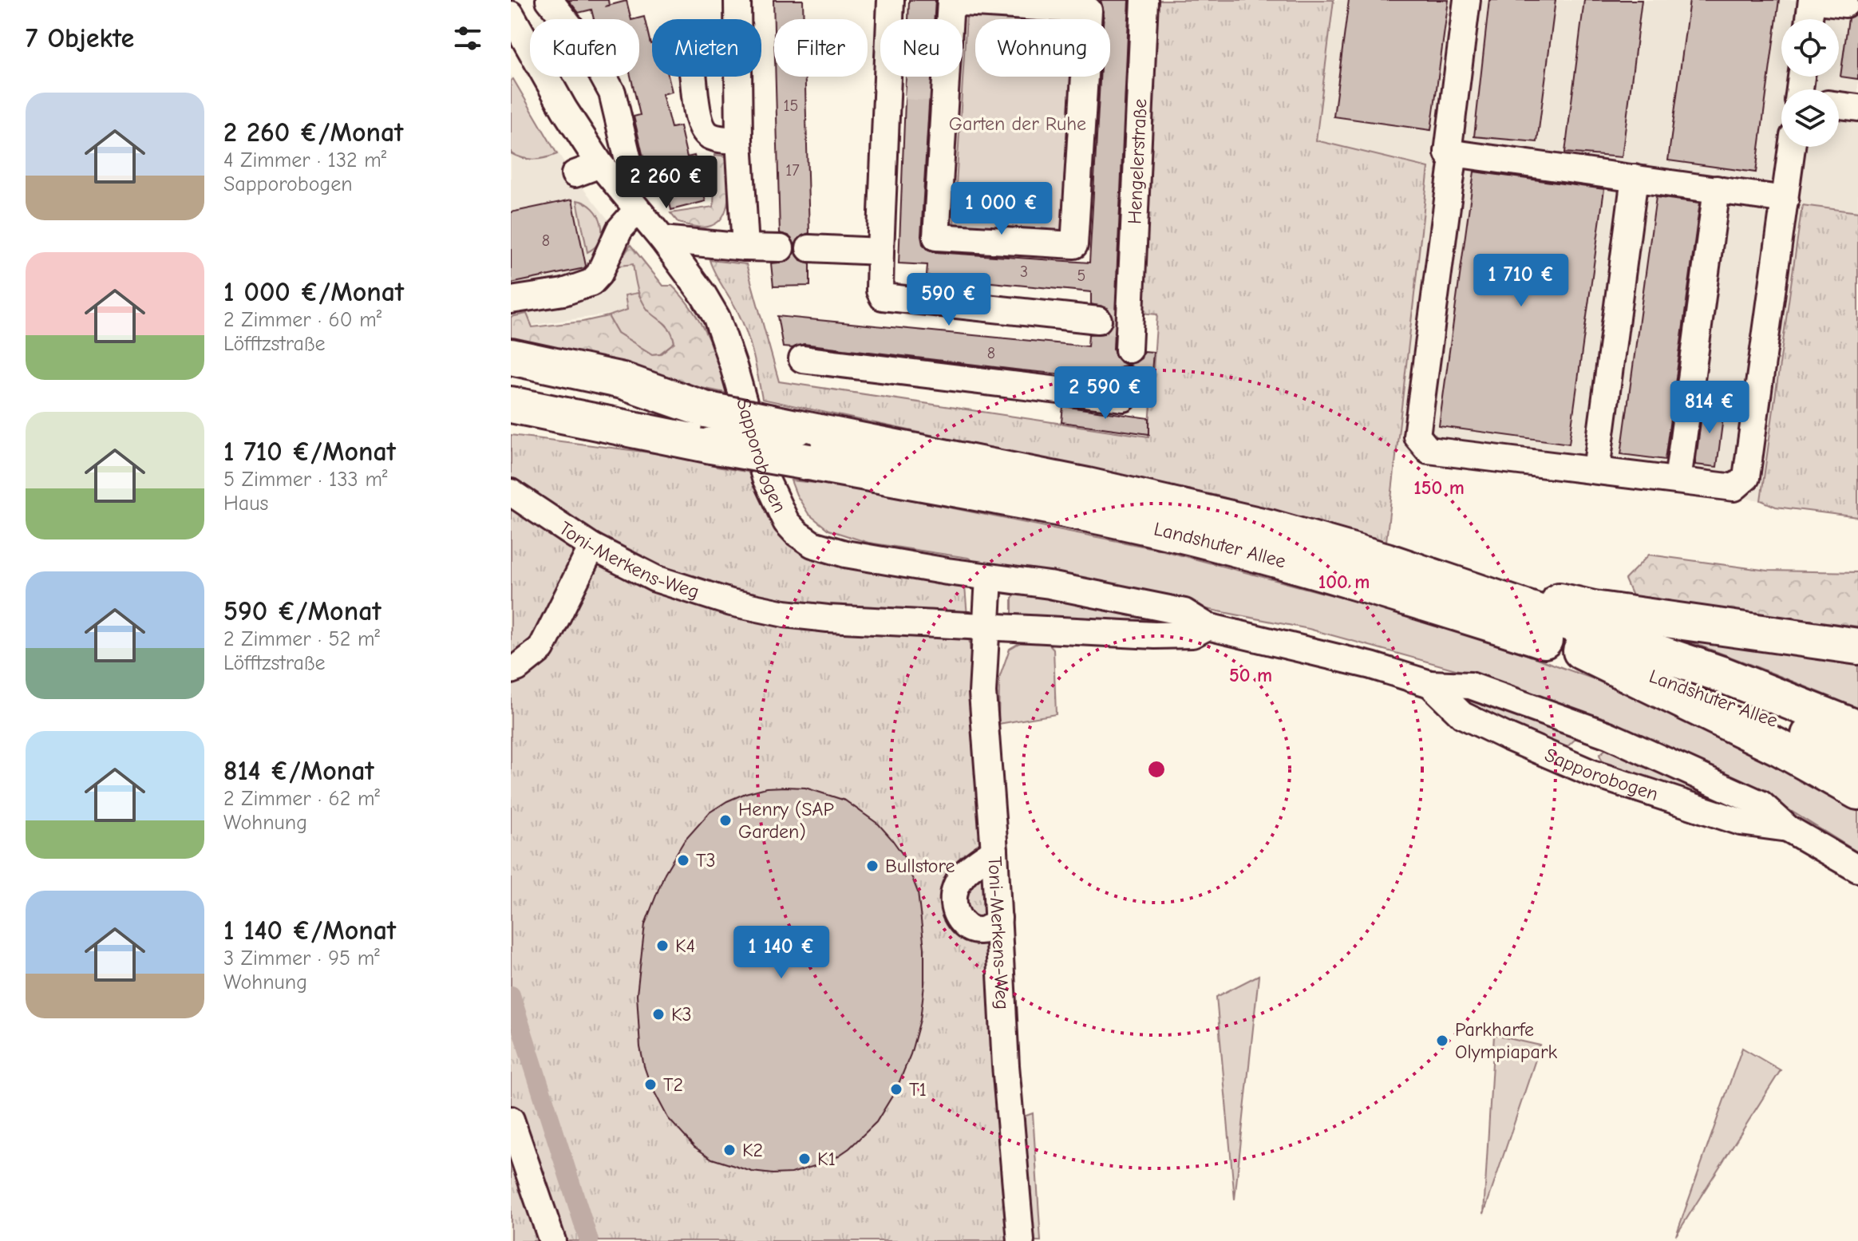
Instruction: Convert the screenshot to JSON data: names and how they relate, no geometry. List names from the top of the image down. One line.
{"streets":{"highway":["Landshuter Allee"],"street":["Hengelerstraße","Sapporobogen","Toni-Merkens-Weg"]},"crossings":[["Sapporobogen","Toni-Merkens-Weg"]],"parks":["Garten der Ruhe"],"places":["Henry (SAP Garden)","T3","Bullstore","K4","K3","Parkharfe Olympiapark","T2","T1","K2","K1"],"house_numbers":["15","17","8","3","5","8"],"page":{"heading":"7 Objekte","chip":["Kaufen","Mieten","Filter","Neu","Wohnung"],"list":[{"name":"2 260 €/Monat","note":"4 Zimmer · 132 m² · Sapporobogen"},{"name":"1 000 €/Monat","note":"2 Zimmer · 60 m² · Löfftzstraße"},{"name":"1 710 €/Monat","note":"5 Zimmer · 133 m² · Haus"},{"name":"590 €/Monat","note":"2 Zimmer · 52 m² · Löfftzstraße"},{"name":"814 €/Monat","note":"2 Zimmer · 62 m² · Wohnung"},{"name":"1 140 €/Monat","note":"3 Zimmer · 95 m² · Wohnung"}],"price":["2 260 €","1 000 €","1 710 €","590 €","2 590 €","814 €","1 140 €"]},"rings":["150 m","100 m","50 m"]}
